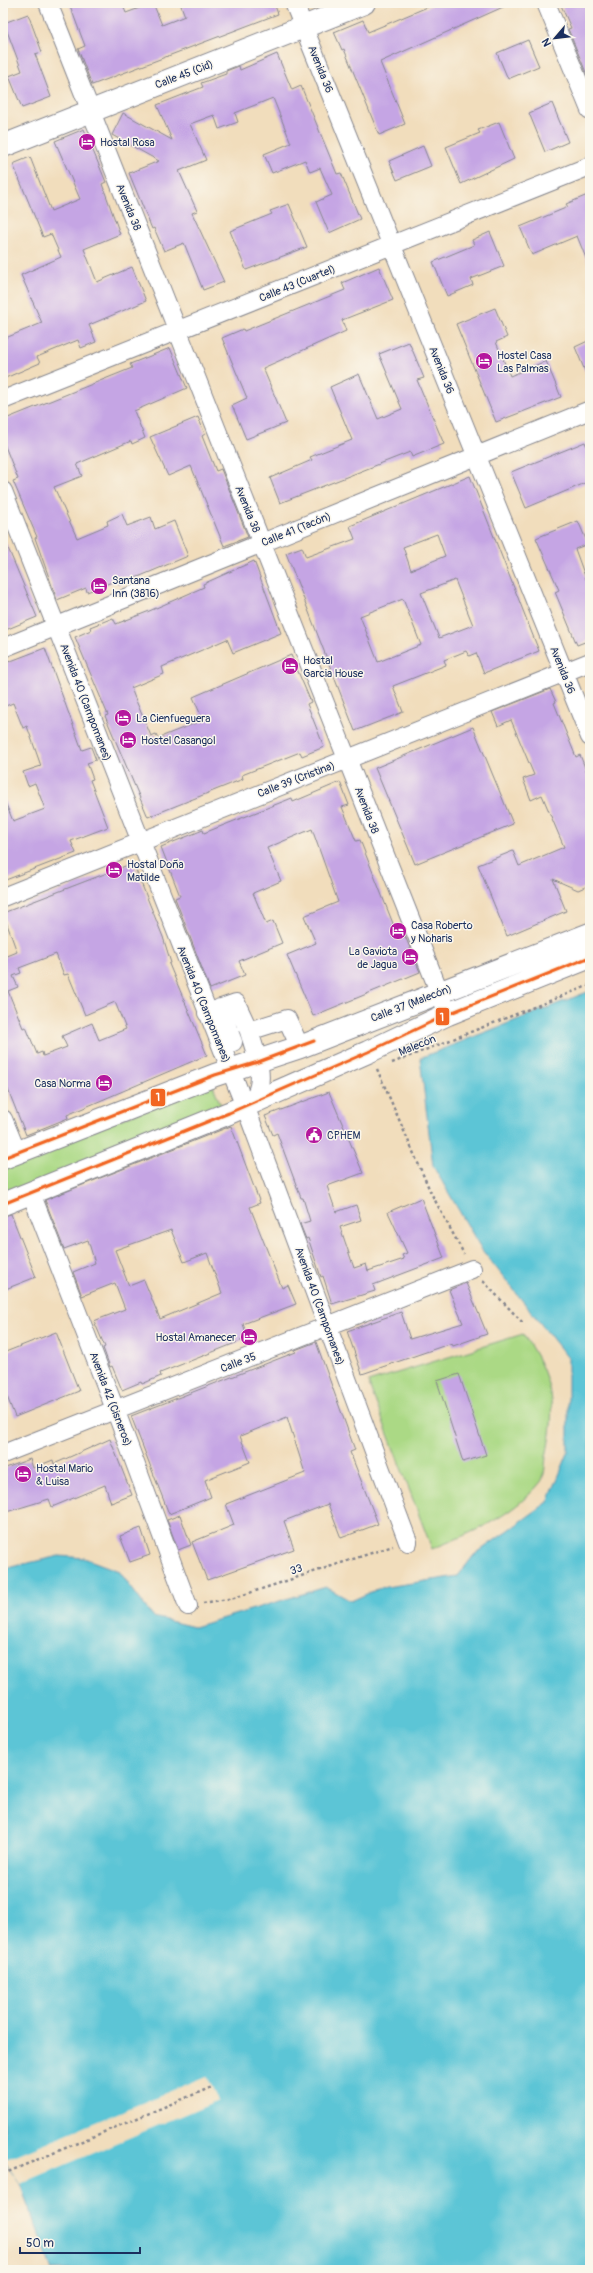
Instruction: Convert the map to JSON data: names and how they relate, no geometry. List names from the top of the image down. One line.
{"streets":{"main road":["Calle 45 (Cid)","Calle 37 (Malecón)"],"street":["Avenida 36","Avenida 38","Calle 43 (Cuartel)","Calle 41 (Tacón)","Avenida 40 (Campomanes)","Calle 39 (Cristina)","Calle 35","Avenida 42 (Cisneros)"],"path":["Malecón","33"]},"crossings":[["Avenida 36","Calle 45 (Cid)"],["Avenida 36","Calle 43 (Cuartel)"],["Avenida 36","Calle 41 (Tacón)"],["Avenida 36","Calle 39 (Cristina)"],["Calle 45 (Cid)","Avenida 38"],["Avenida 38","Calle 43 (Cuartel)"],["Avenida 38","Calle 41 (Tacón)"],["Avenida 38","Calle 39 (Cristina)"],["Avenida 38","Calle 37 (Malecón)"],["Calle 41 (Tacón)","Avenida 40 (Campomanes)"],["Avenida 40 (Campomanes)","Calle 39 (Cristina)"],["Avenida 40 (Campomanes)","Calle 37 (Malecón)"],["Avenida 40 (Campomanes)","Calle 35"],["Avenida 40 (Campomanes)","33"],["Calle 35","Avenida 42 (Cisneros)"],["Avenida 42 (Cisneros)","33"]],"places":{"hotel":["Hostal Rosa","Hostel Casa Las Palmas","Santana Inn (3816)","Hostal Garcia House","La Cienfueguera","Hostel Casangol","Hostal Doña Matilde","Casa Roberto y Noharis","La Gaviota de Jagua","Casa Norma","Hostal Amanecer","Hostal Mario & Luisa"],"public building":["CPHEM"]},"lines":["transit line 1"],"scale_bar":"50 m","north":"bottom left"}
